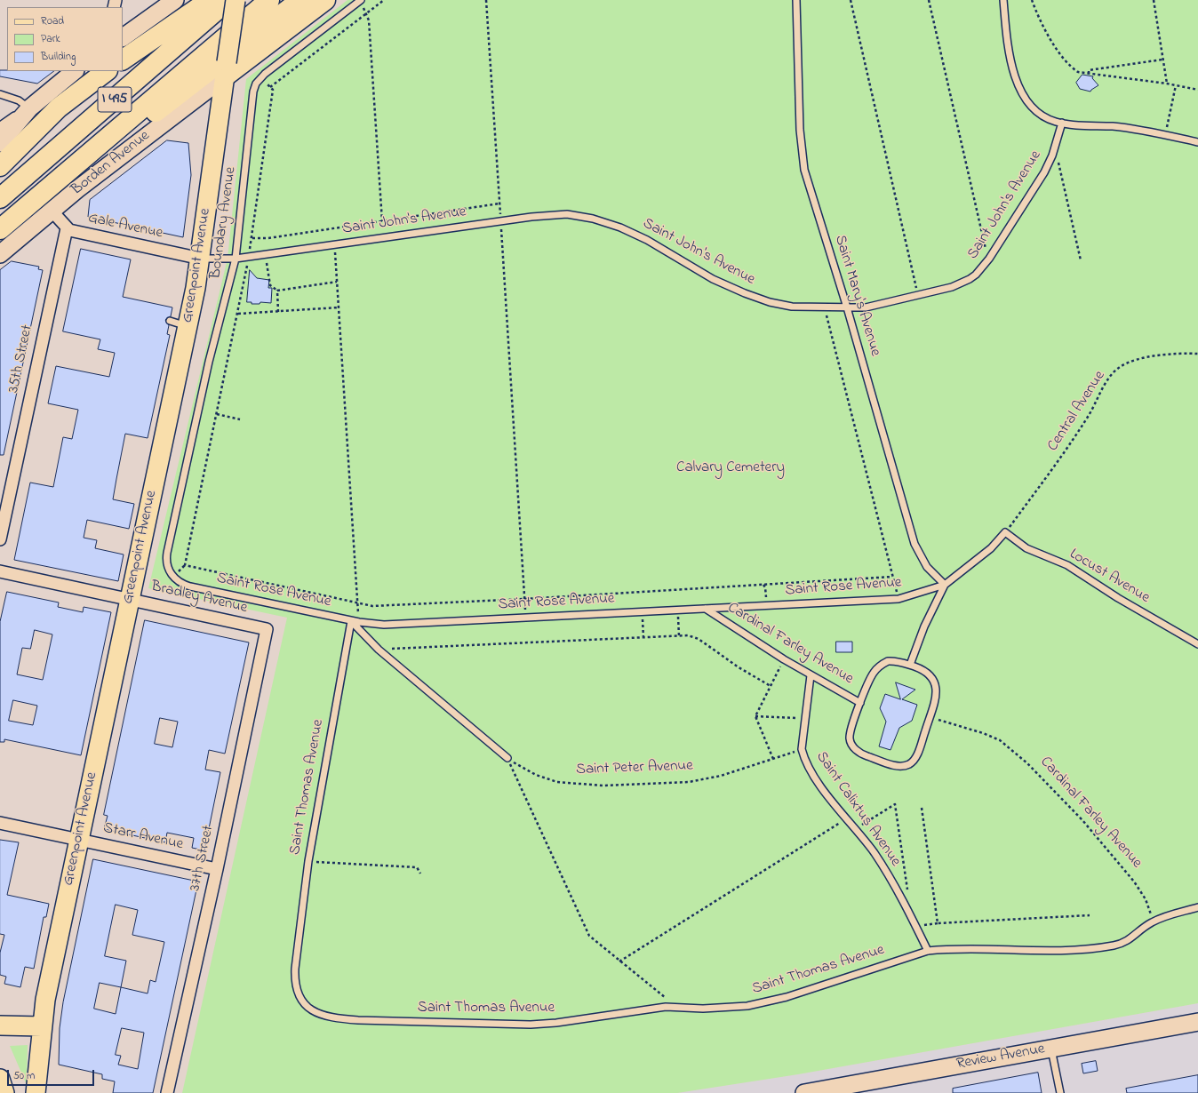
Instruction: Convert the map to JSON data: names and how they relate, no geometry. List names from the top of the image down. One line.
{"streets":{"highway":["I 495"],"main road":["Borden Avenue","Greenpoint Avenue","Review Avenue"],"street":["Gale Avenue","35th Street","Bradley Avenue","Starr Avenue","37th Street"],"lane":["Saint John's Avenue","Boundary Avenue","Saint Mary's Avenue","Locust Avenue","Saint Rose Avenue","Cardinal Farley Avenue","Saint Thomas Avenue","Saint Calixtus Avenue"],"path":["Central Avenue","Saint Peter Avenue"]},"crossings":[["Borden Avenue","Gale Avenue"],["Borden Avenue","Greenpoint Avenue"],["Saint John's Avenue","Boundary Avenue"],["Saint John's Avenue","Gale Avenue"],["Saint John's Avenue","Greenpoint Avenue"],["Saint John's Avenue","Saint Mary's Avenue"],["Boundary Avenue","Saint Rose Avenue"],["Gale Avenue","Greenpoint Avenue"],["Gale Avenue","35th Street"],["Greenpoint Avenue","Bradley Avenue"],["Greenpoint Avenue","Starr Avenue"],["Saint Mary's Avenue","Saint Rose Avenue"],["Central Avenue","Locust Avenue"],["Saint Rose Avenue","Cardinal Farley Avenue"],["Saint Rose Avenue","Saint Thomas Avenue"],["Bradley Avenue","37th Street"],["Cardinal Farley Avenue","Saint Thomas Avenue"],["Cardinal Farley Avenue","Saint Calixtus Avenue"],["Saint Peter Avenue","Saint Calixtus Avenue"],["Saint Thomas Avenue","Saint Calixtus Avenue"],["Starr Avenue","37th Street"]],"parks":["Calvary Cemetery"],"legend":["Road","Park","Building"],"scale_bar":"50 m"}
